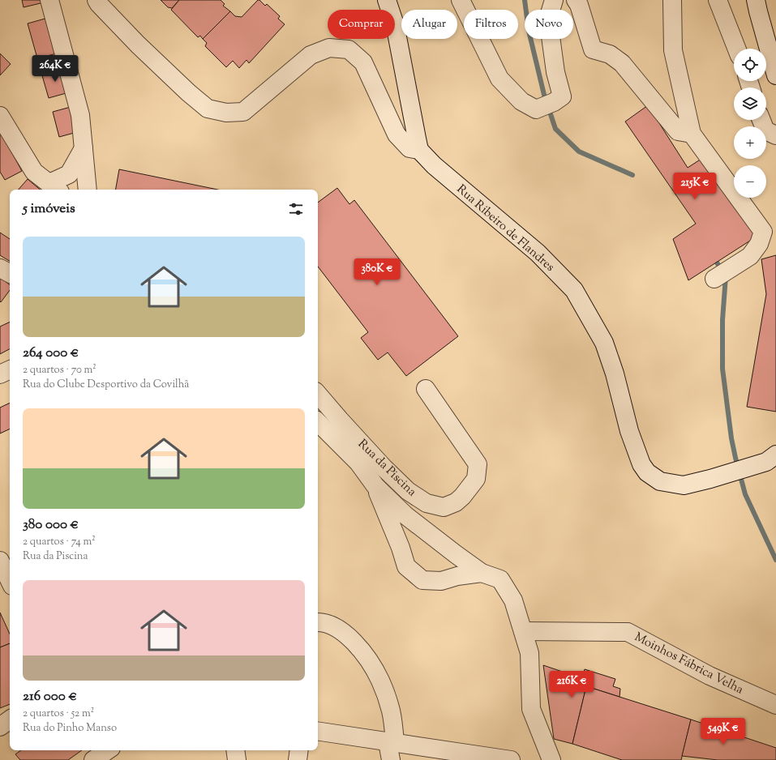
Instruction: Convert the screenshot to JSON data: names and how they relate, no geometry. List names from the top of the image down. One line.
{"streets":{"street":["Rua Ribeiro de Flandres","Rua da Piscina","Moinhos Fábrica Velha"]},"page":{"chip":["Comprar","Alugar","Filtros","Novo"],"map_buttons":["+","−"],"price":["264K €","215K €","380K €","216K €","549K €"],"heading":"5 imóveis","list":[{"name":"264 000 €","note":"2 quartos · 70 m² · Rua do Clube Desportivo da Covilhã"},{"name":"380 000 €","note":"2 quartos · 74 m² · Rua da Piscina"},{"name":"216 000 €","note":"2 quartos · 52 m² · Rua do Pinho Manso"}]}}
